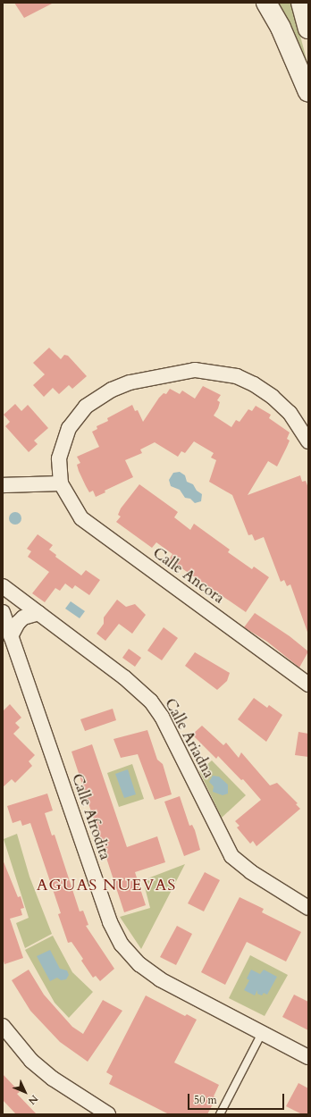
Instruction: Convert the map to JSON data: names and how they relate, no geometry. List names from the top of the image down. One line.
{"streets":{"street":["Calle Ancora","Calle Ariadna","Calle Afrodita"]},"districts":["AGUAS NUEVAS"],"scale_bar":"50 m","north":"bottom right"}
